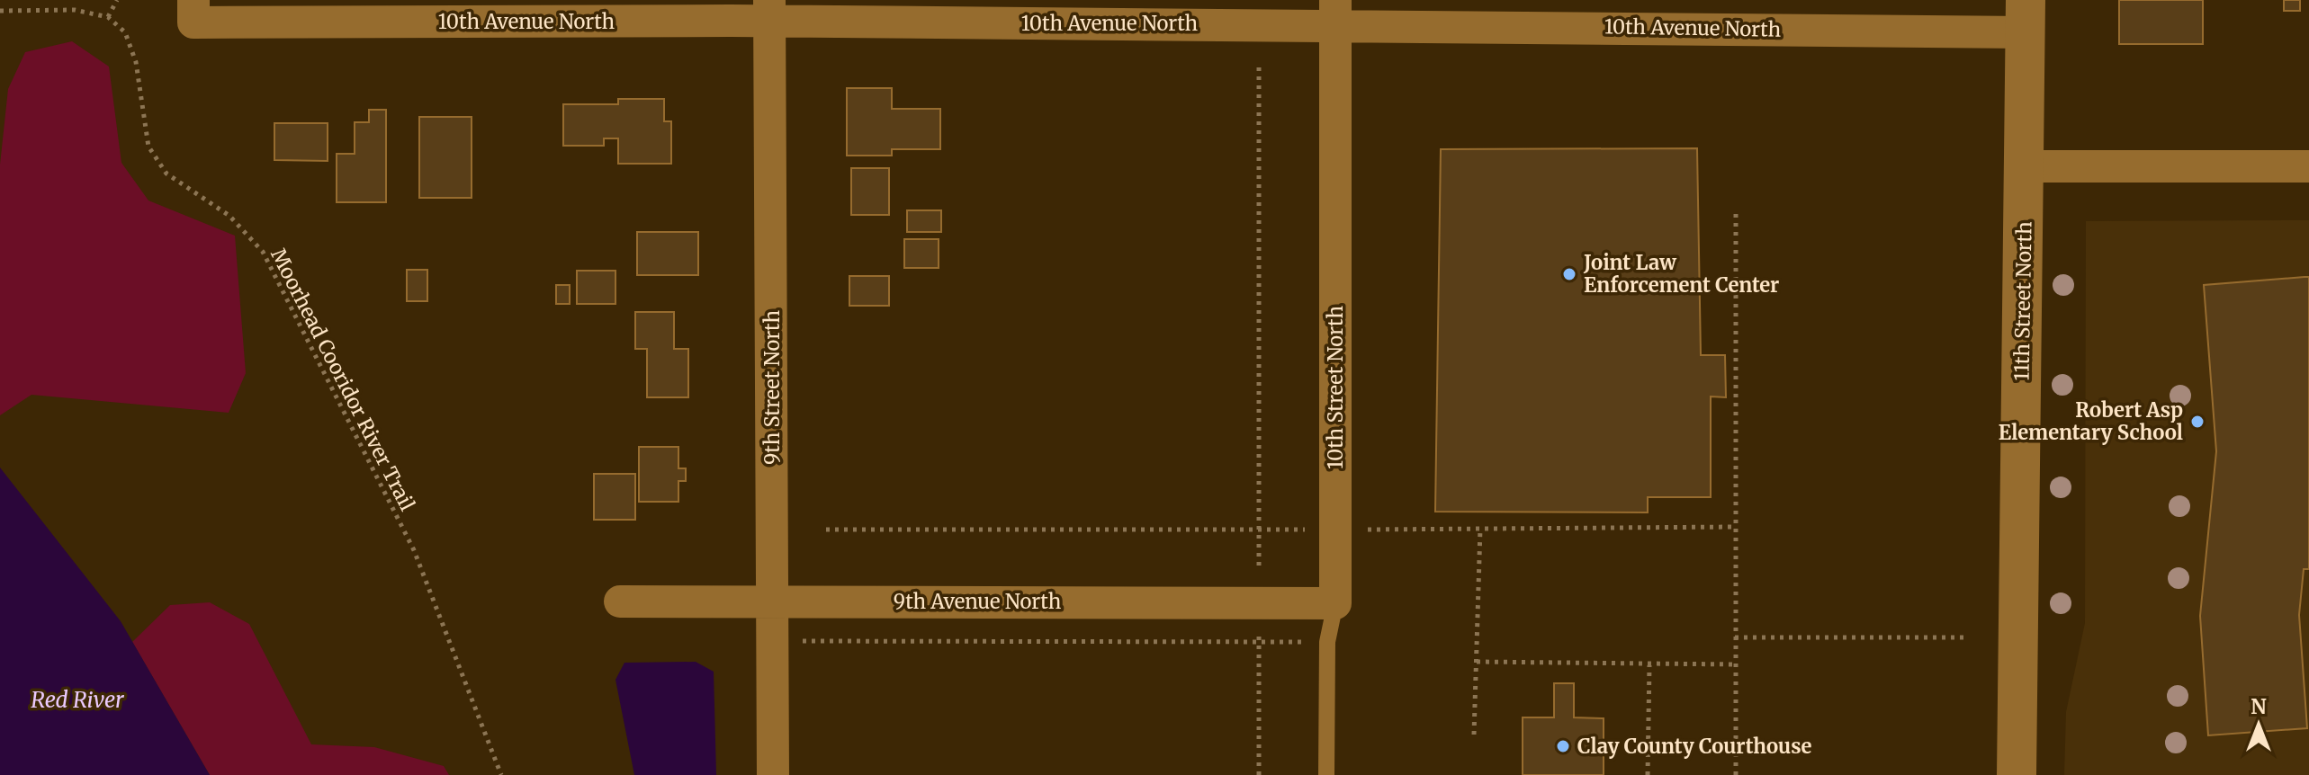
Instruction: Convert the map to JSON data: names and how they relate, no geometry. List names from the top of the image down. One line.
{"streets":{"street":["10th Avenue North","11th Street North","9th Street North","10th Street North","9th Avenue North"],"path":["Moorhead Cooridor River Trail"]},"crossings":[["10th Avenue North","11th Street North"],["10th Avenue North","9th Street North"],["10th Avenue North","10th Street North"],["9th Street North","9th Avenue North"],["10th Street North","9th Avenue North"]],"water":["Red River"],"places":["Joint Law Enforcement Center","Robert Asp Elementary School","Clay County Courthouse"],"north":"top"}
